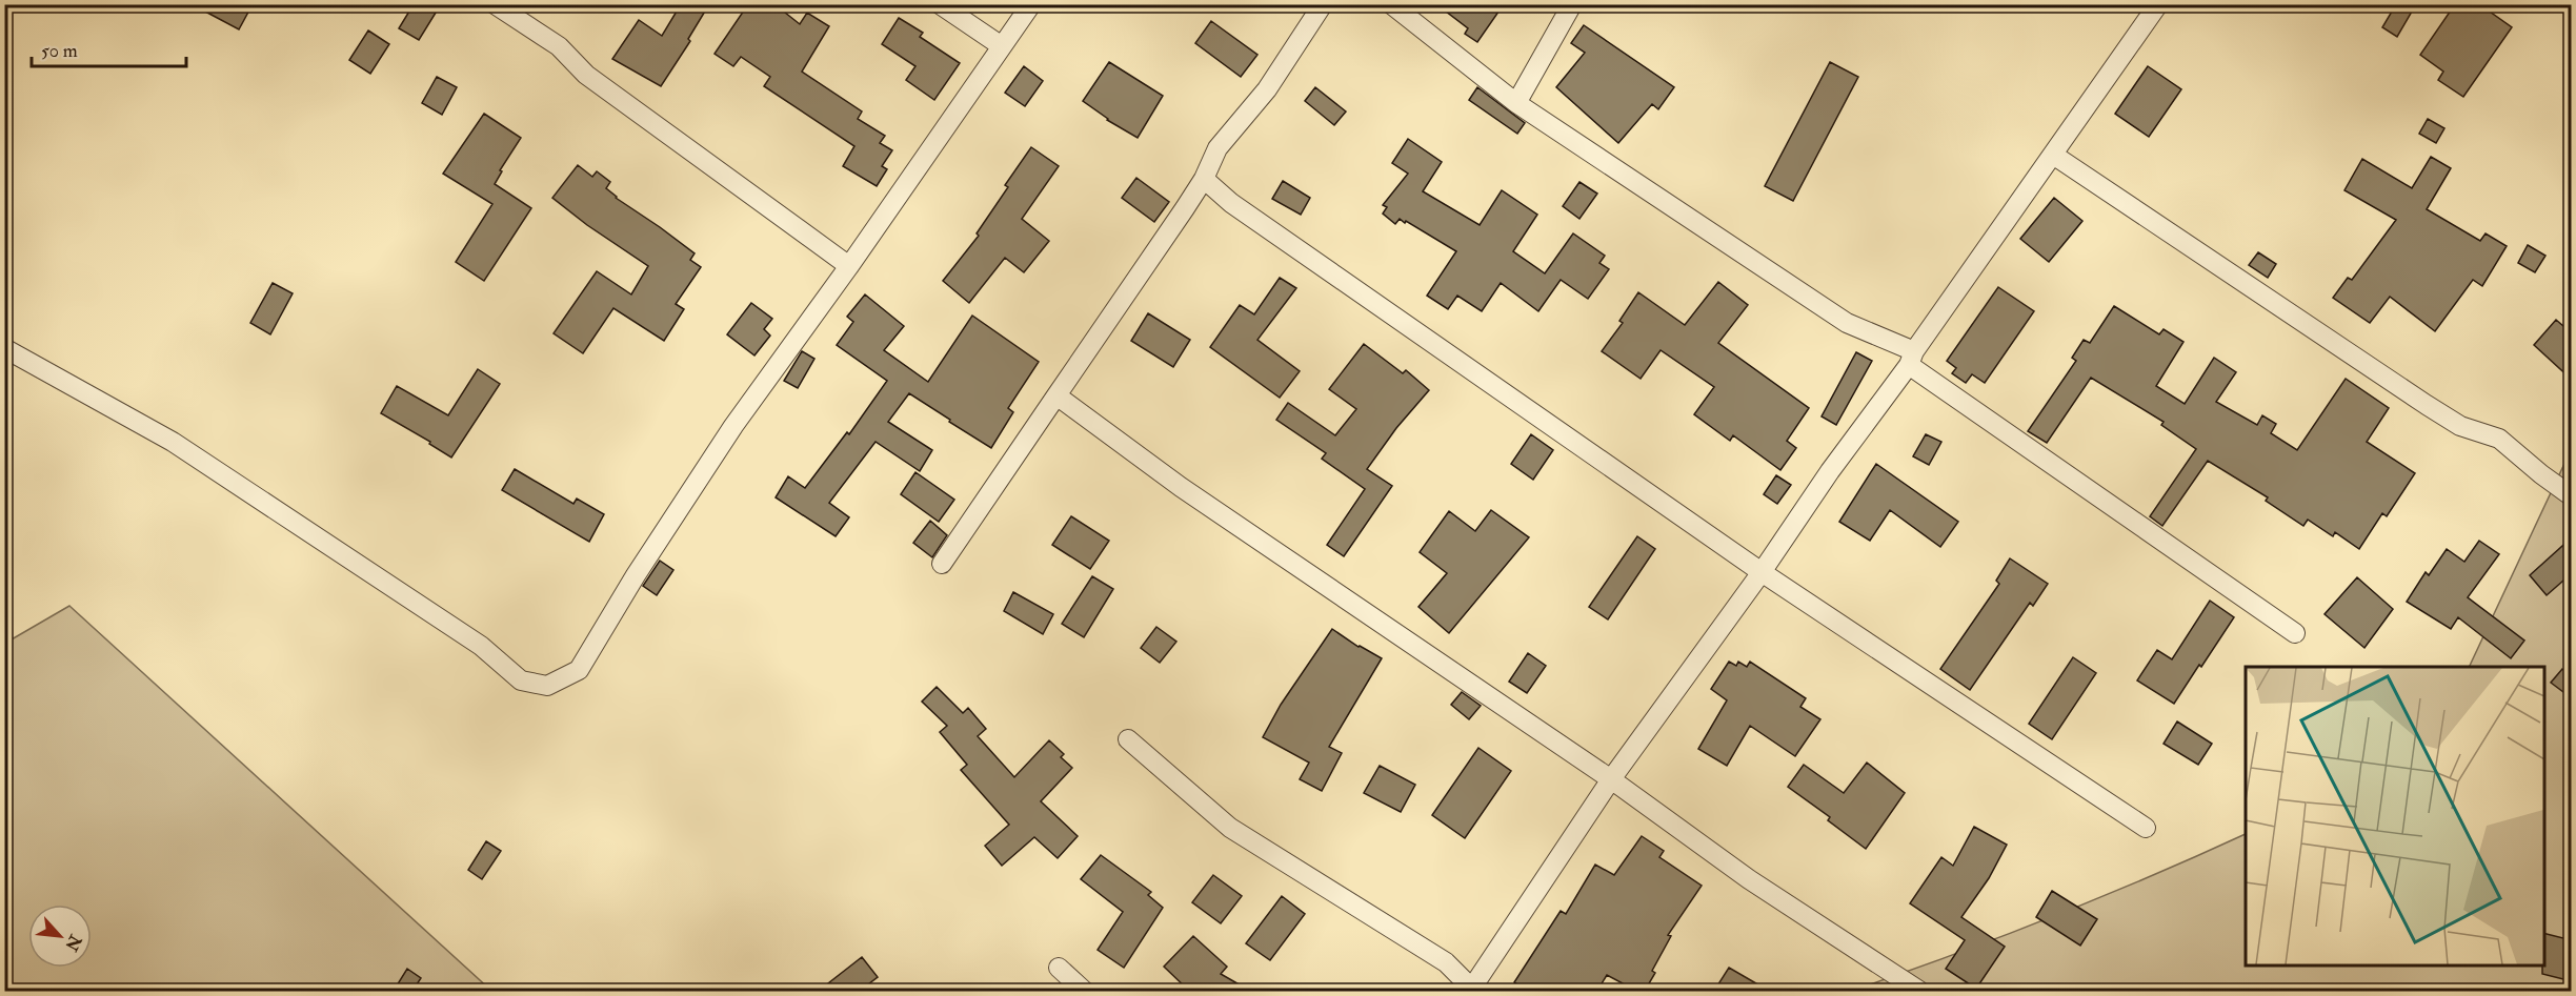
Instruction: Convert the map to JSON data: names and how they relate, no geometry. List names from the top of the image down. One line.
{"scale_bar":"50 m","north":"bottom right"}
